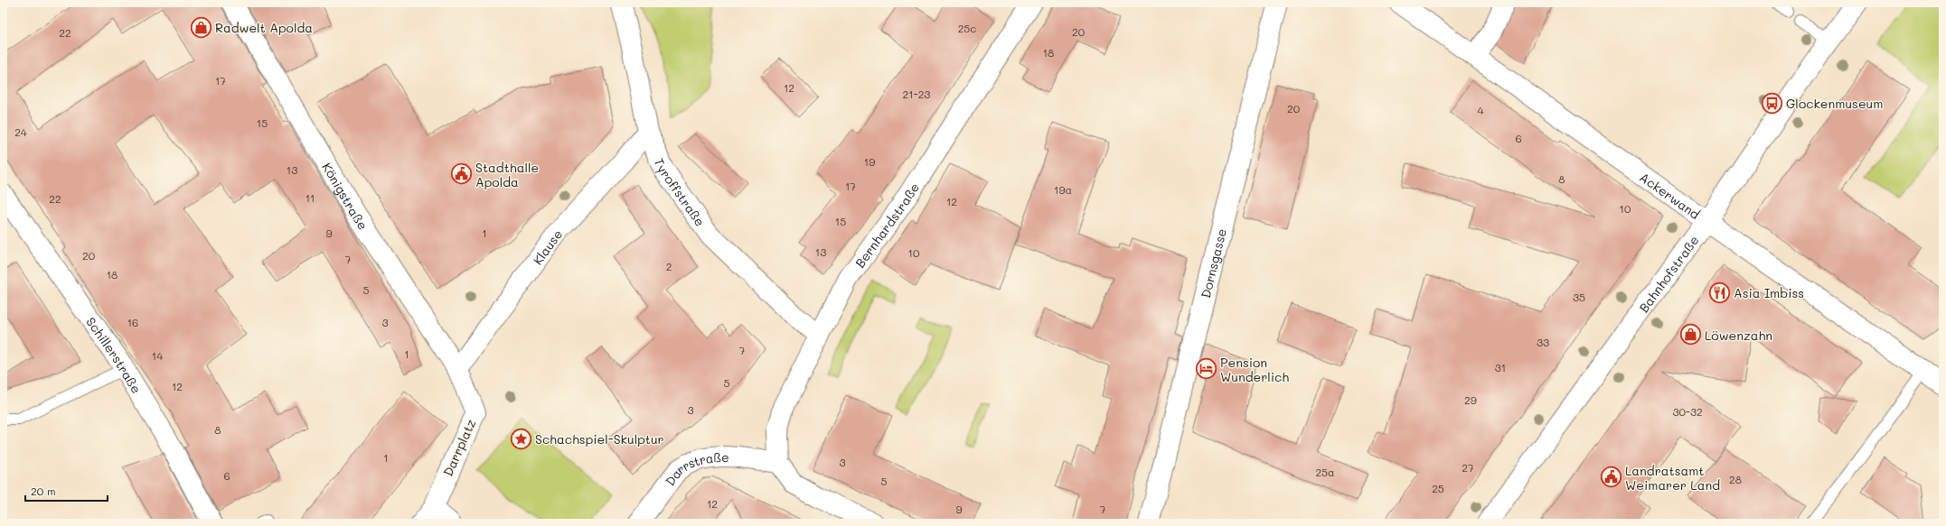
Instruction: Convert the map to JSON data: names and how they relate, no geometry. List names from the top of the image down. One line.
{"streets":{"street":["Tyroffstraße","Königstraße","Ackerwand","Bernhardstraße","Klause","Dornsgasse","Bahnhofstraße","Schillerstraße","Darrplatz","Darrstraße"]},"crossings":[["Tyroffstraße","Bernhardstraße"],["Tyroffstraße","Klause"],["Königstraße","Klause"],["Königstraße","Darrplatz"],["Ackerwand","Bahnhofstraße"],["Bernhardstraße","Darrstraße"],["Klause","Darrplatz"]],"places":{"shop":["Radwelt Apolda","Löwenzahn"],"bus stop":["Glockenmuseum"],"public building":["Stadthalle Apolda","Landratsamt Weimarer Land"],"restaurant":["Asia Imbiss"],"hotel":["Pension Wunderlich"],"place":["Schachspiel-Skulptur"]},"house_numbers":["25c","20","22","18","17","12","21-23","20","4","15","24","6","19","13","8","17","19a","11","22","12","10","15","9","1","13","10","20","7","2","18","5","35","16","3","33","7","1","14","31","5","12","29","3","30-32","8","1","3","27","25a","6","28","5","25","12","9","7"],"scale_bar":"20 m"}
